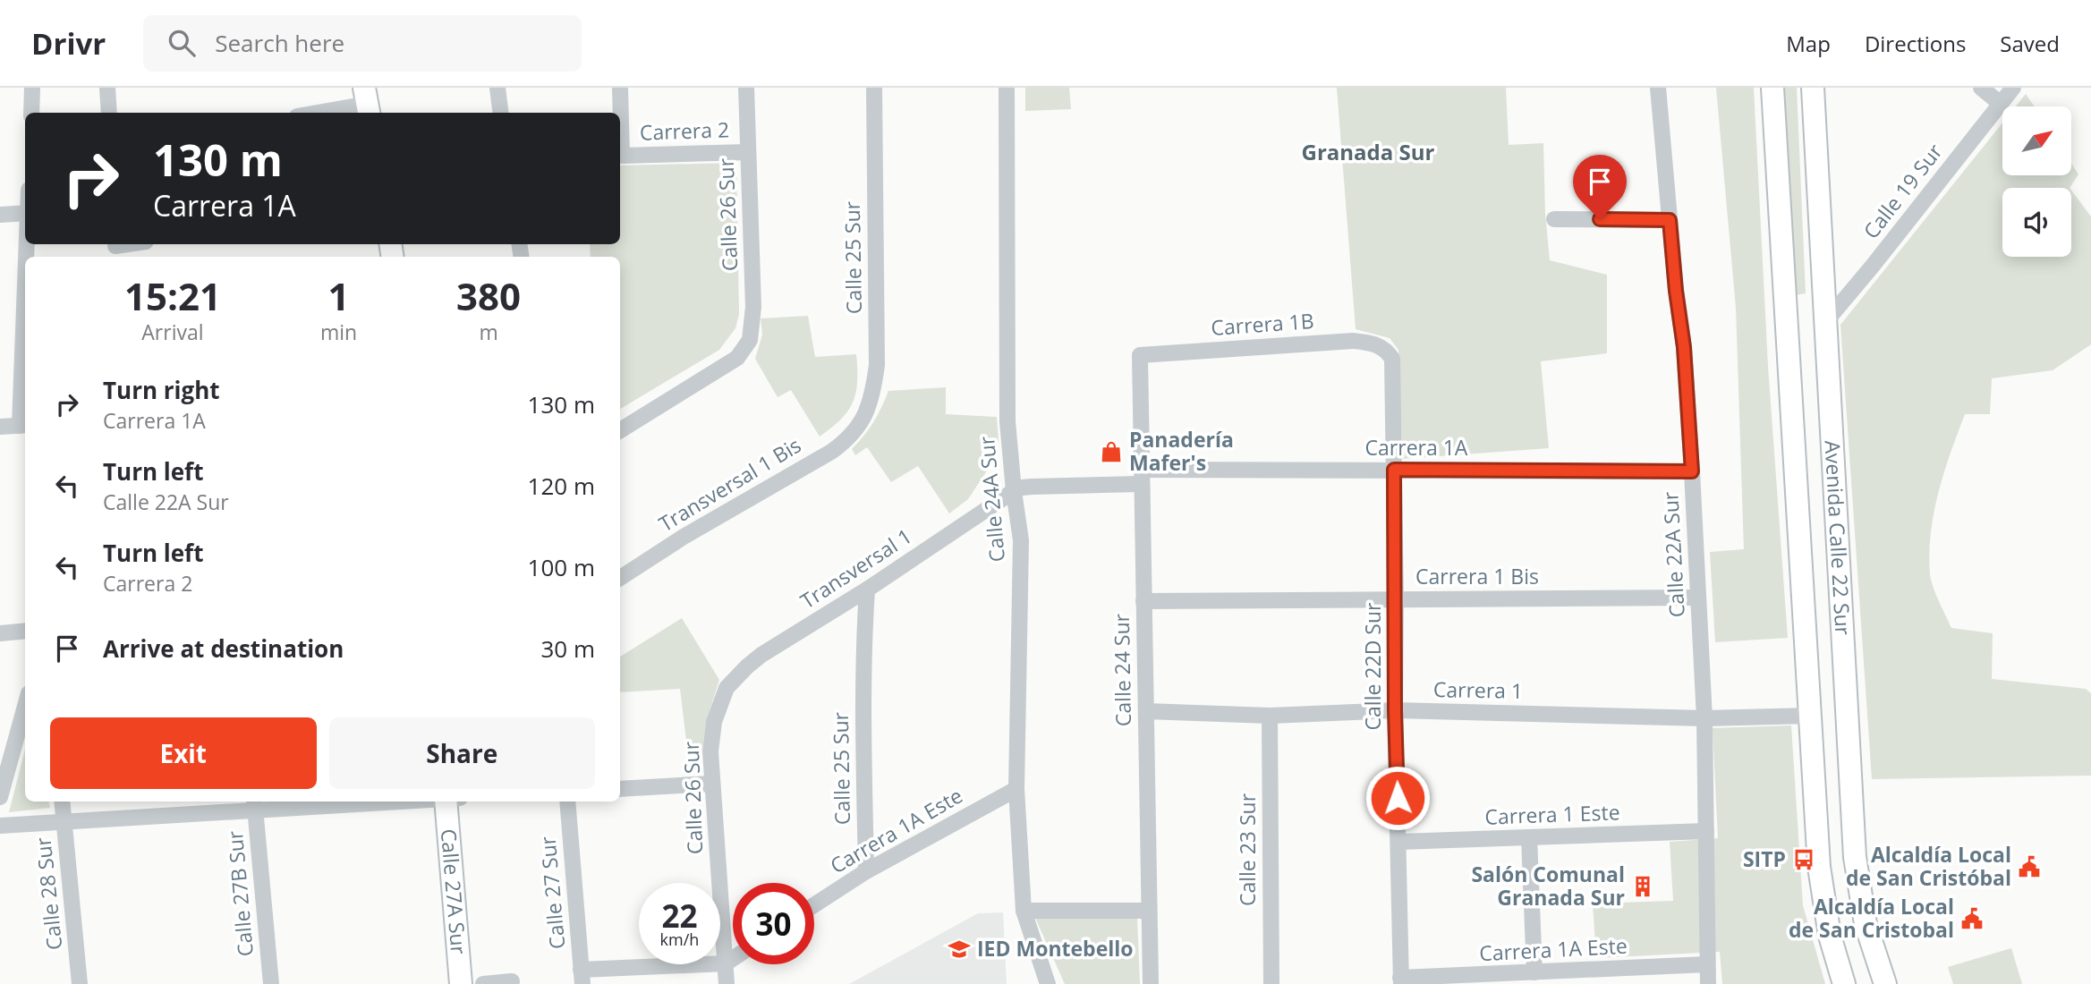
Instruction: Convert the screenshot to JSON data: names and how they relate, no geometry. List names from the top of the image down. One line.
{"streets":{"main road":["Avenida Calle 22 Sur","Calle 27A Sur"],"street":["Carrera 2","Calle 19 Sur","Calle 26 Sur","Calle 25 Sur","Carrera 1B","Carrera 1A","Transversal 1 Bis","Calle 24A Sur","Calle 22A Sur","Transversal 1","Carrera 1 Bis","Calle 22D Sur","Calle 24 Sur","Carrera 1","Carrera 1 Este","Carrera 1A Este","Calle 23 Sur","Calle 27 Sur","Calle 28 Sur","Calle 27B Sur"]},"crossings":[["Carrera 2","Calle 26 Sur"],["Calle 19 Sur","Avenida Calle 22 Sur"],["Calle 26 Sur","Transversal 1"],["Calle 25 Sur","Transversal 1 Bis"],["Calle 25 Sur","Transversal 1"],["Calle 25 Sur","Carrera 1A Este"],["Carrera 1B","Calle 22D Sur"],["Carrera 1B","Calle 24 Sur"],["Carrera 1A","Calle 24A Sur"],["Carrera 1A","Calle 22A Sur"],["Carrera 1A","Transversal 1"],["Carrera 1A","Calle 22D Sur"],["Carrera 1A","Calle 24 Sur"],["Calle 24A Sur","Transversal 1"],["Calle 24A Sur","Carrera 1A Este"],["Avenida Calle 22 Sur","Carrera 1"],["Calle 22A Sur","Carrera 1 Bis"],["Calle 22A Sur","Carrera 1"],["Calle 22A Sur","Carrera 1 Este"],["Calle 22A Sur","Carrera 1A Este"],["Carrera 1 Bis","Calle 22D Sur"],["Carrera 1 Bis","Calle 24 Sur"],["Calle 22D Sur","Carrera 1"],["Calle 22D Sur","Carrera 1 Este"],["Calle 22D Sur","Carrera 1A Este"],["Calle 24 Sur","Carrera 1"],["Carrera 1","Calle 23 Sur"]],"districts":["Granada Sur"],"places":{"shop":["Panadería Mafer's"],"bus stop":["SITP"],"public building":["Alcaldía Local de San Cristóbal","Alcaldía Local de San Cristobal"],"building":["Salón Comunal Granada Sur"],"school or university":["IED Montebello"]},"north":"top right","page":{"header":"Drivr","search":"Search here","nav":["Map","Directions","Saved"],"turn":["130 m","Carrera 1A"],"eta":["15:21","Arrival","1","min","380","m"],"list":[{"name":"Turn right","note":"Carrera 1A","value":"130 m"},{"name":"Turn left","note":"Calle 22A Sur","value":"120 m"},{"name":"Turn left","note":"Carrera 2","value":"100 m"},{"name":"Arrive at destination","value":"30 m"}],"buttons":["Exit","Share"],"speed":"22 km/h","limit":"30"}}
